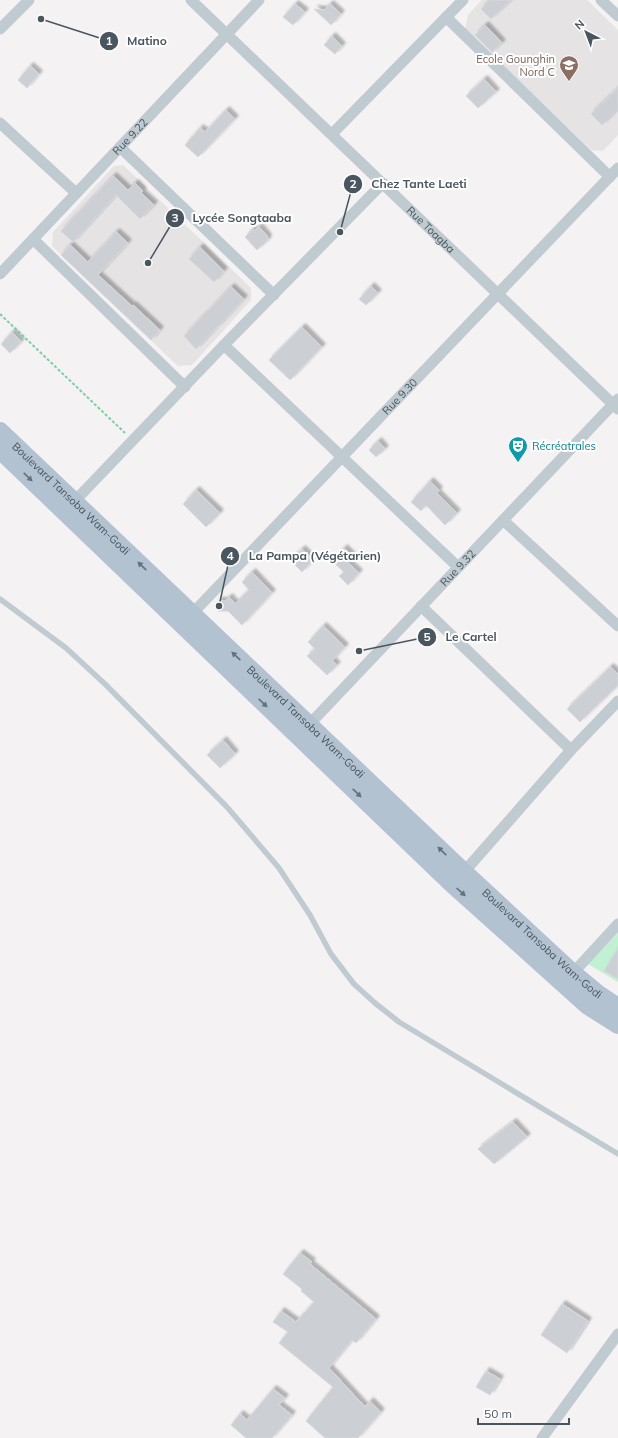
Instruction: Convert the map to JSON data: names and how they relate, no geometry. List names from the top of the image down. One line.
{"streets":{"main road":["Boulevard Tansoba Wam-Godi"],"street":["Rue 9.22","Rue Toagba","Rue 9.30","Rue 9.32"]},"crossings":[["Rue 9.22","Rue Toagba"],["Rue Toagba","Rue 9.30"],["Rue Toagba","Rue 9.32"],["Rue 9.30","Boulevard Tansoba Wam-Godi"],["Boulevard Tansoba Wam-Godi","Rue 9.32"]],"places":{"other":["Matino","Chez Tante Laeti","Lycée Songtaaba","La Pampa (Végétarien)","Le Cartel"],"school or university":["Ecole Gounghin Nord C"],"theatre":["Récréatrales"]},"scale_bar":"50 m","north":"top left"}
